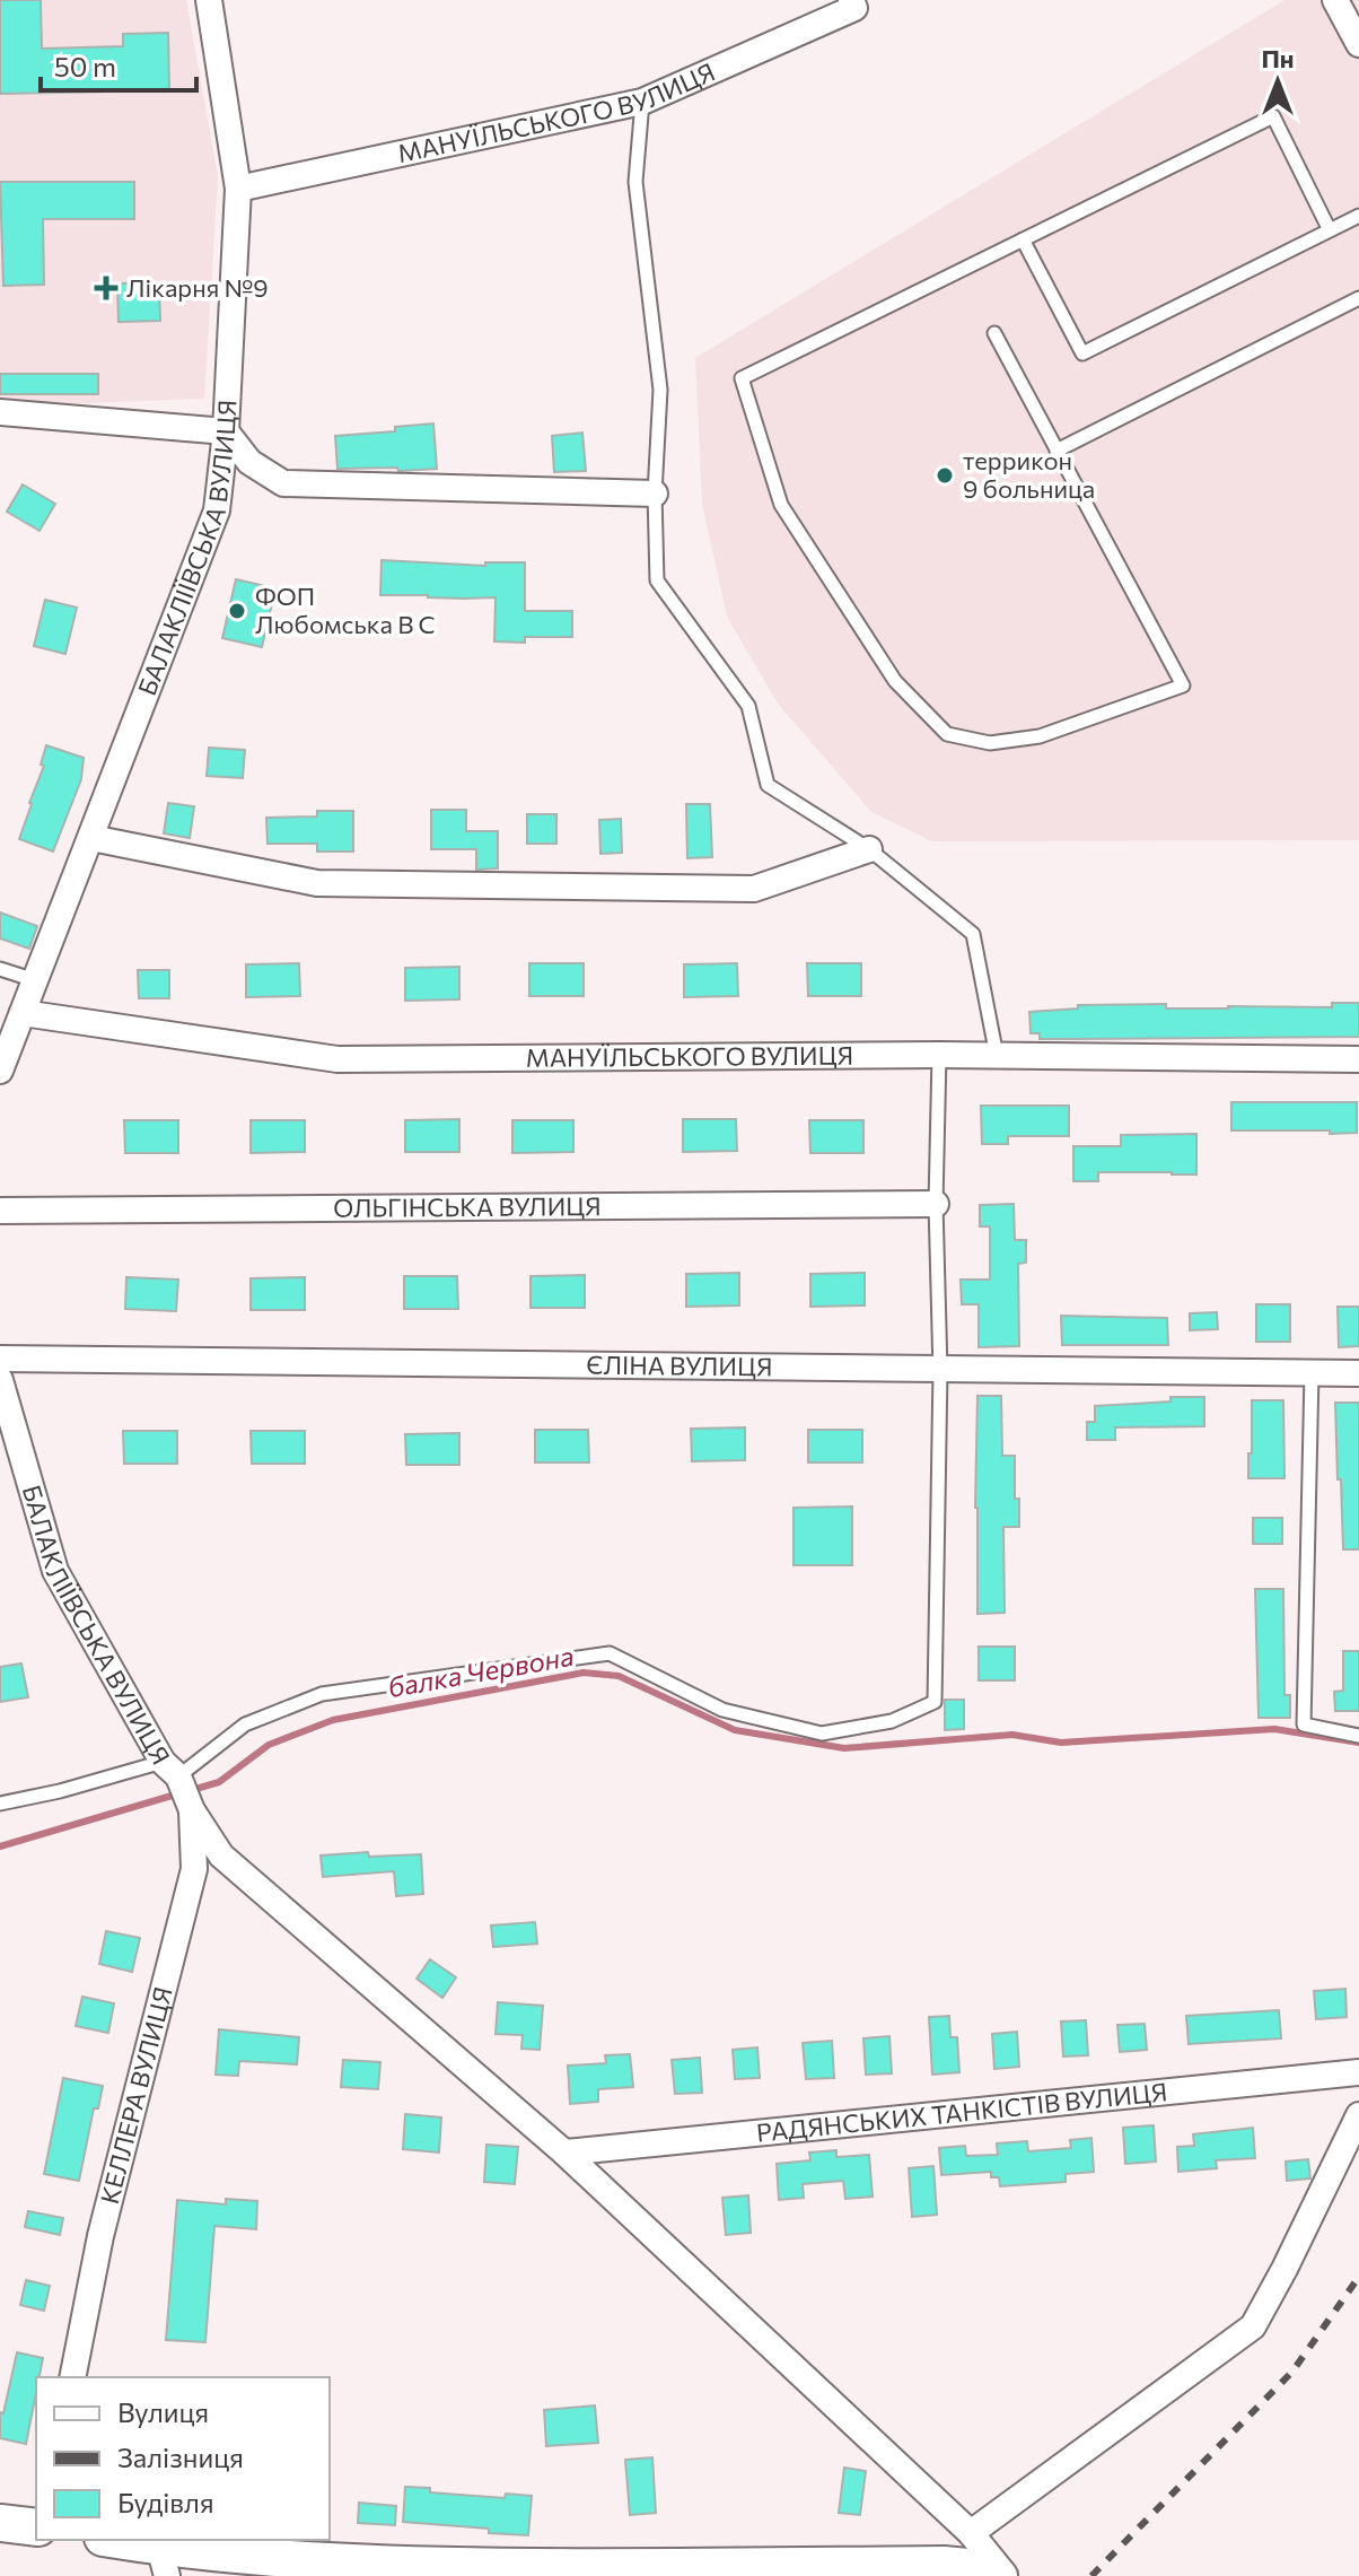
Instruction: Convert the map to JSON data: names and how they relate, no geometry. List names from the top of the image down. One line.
{"streets":{"street":["МАНУЇЛЬСЬКОГО ВУЛИЦЯ","БАЛАКЛІЇВСЬКА ВУЛИЦЯ","ОЛЬГІНСЬКА ВУЛИЦЯ","ЄЛІНА ВУЛИЦЯ","КЕЛЛЕРА ВУЛИЦЯ","РАДЯНСЬКИХ ТАНКІСТІВ ВУЛИЦЯ"]},"crossings":[["МАНУЇЛЬСЬКОГО ВУЛИЦЯ","БАЛАКЛІЇВСЬКА ВУЛИЦЯ"],["БАЛАКЛІЇВСЬКА ВУЛИЦЯ","КЕЛЛЕРА ВУЛИЦЯ"]],"water":["балка Червона"],"places":{"health":["Лікарня №9"],"other":["террикон 9 больница","ФОП Любомська В С"]},"legend":["Вулиця","Залізниця","Будівля"],"scale_bar":"50 m","north":"top"}
